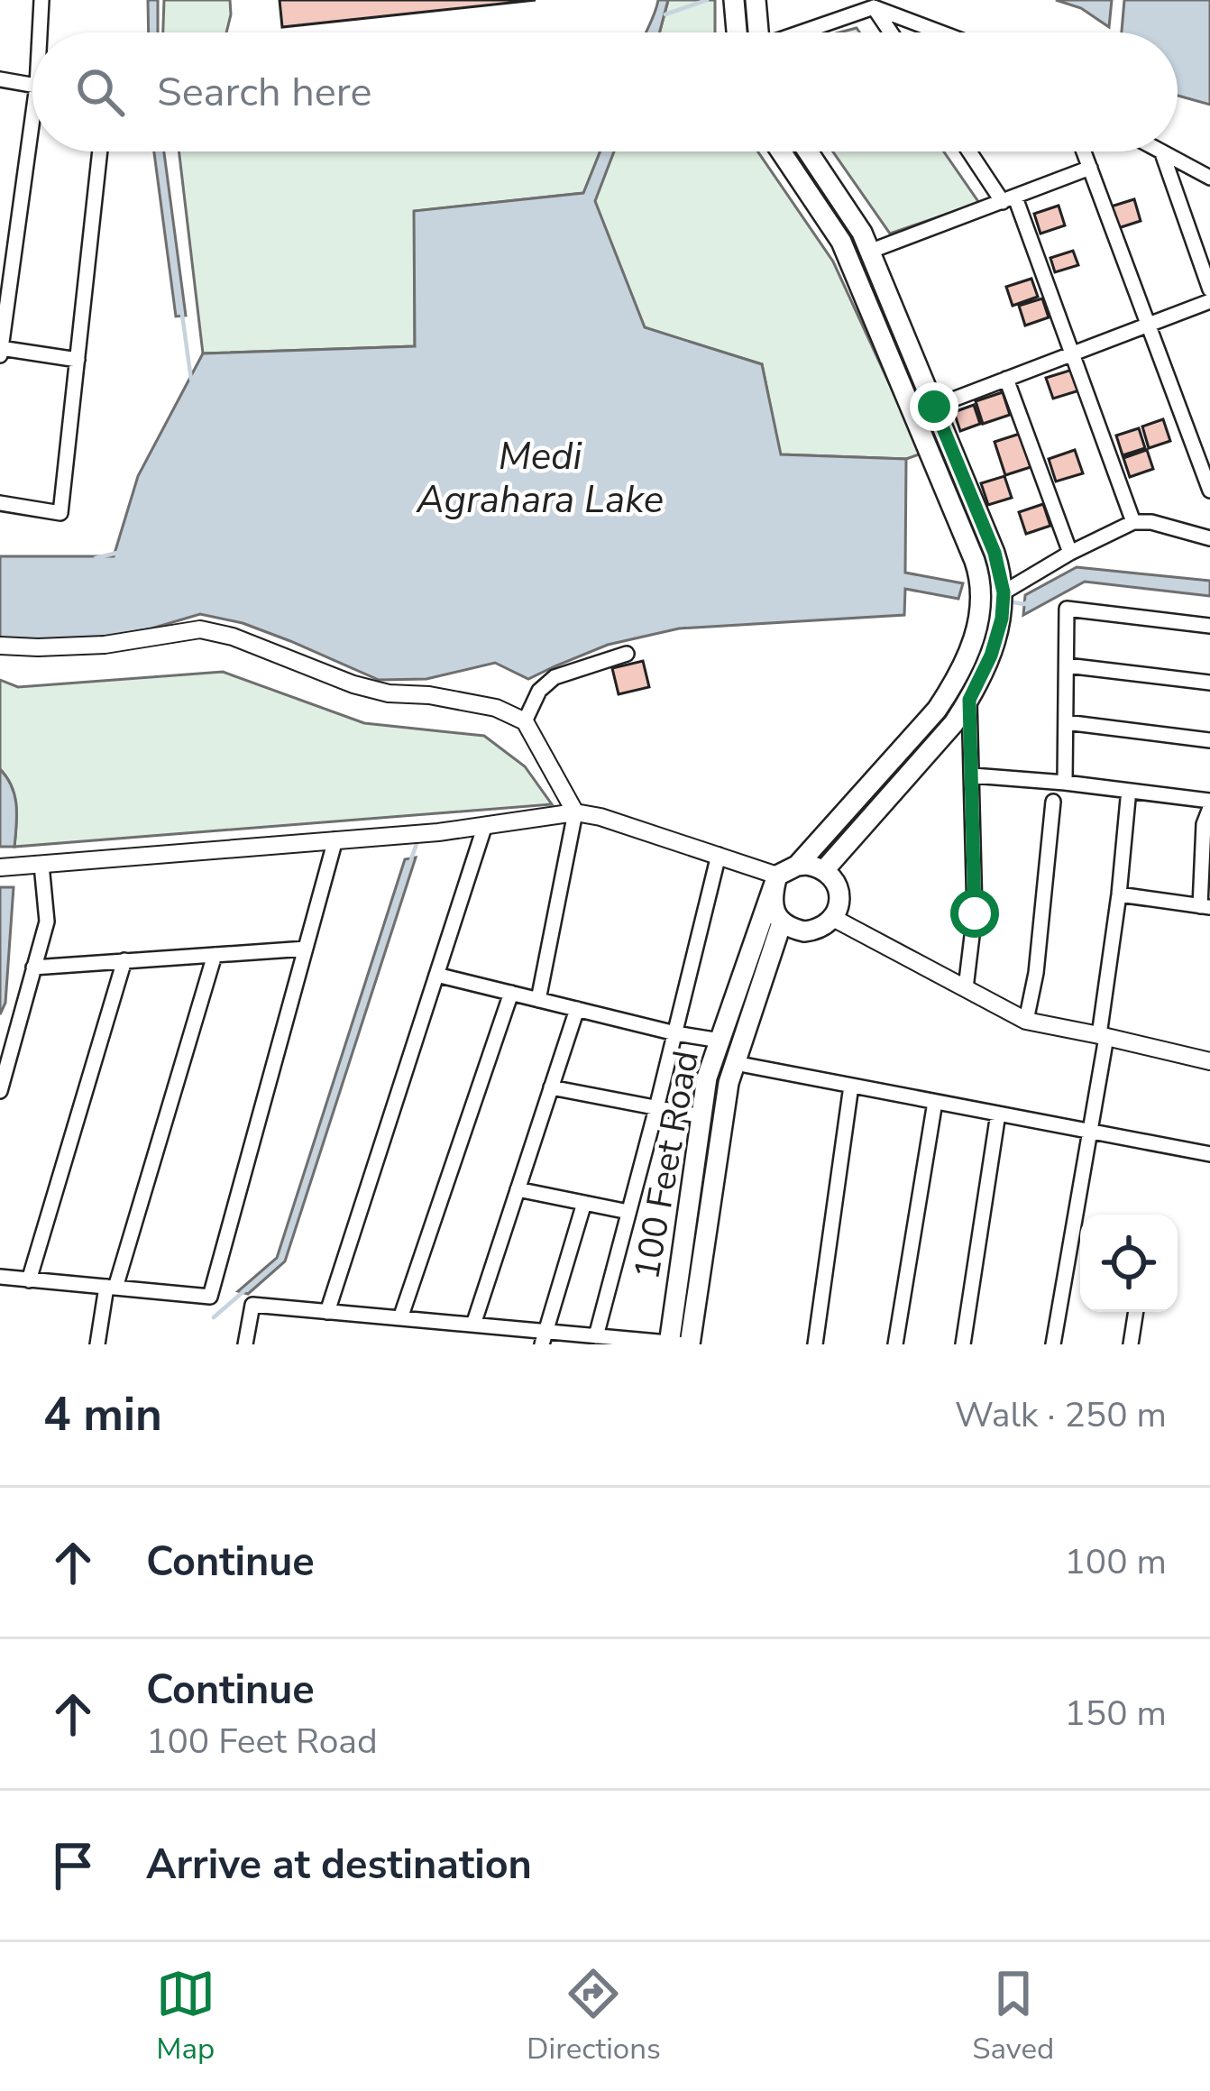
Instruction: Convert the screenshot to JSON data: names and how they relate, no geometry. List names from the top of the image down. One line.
{"streets":{"main road":["100 Feet Road"]},"water":["Medi Agrahara Lake"],"page":{"search":"Search here","heading":["4 min","Walk · 250 m"],"list":[["Continue","100 m"],["Continue","100 Feet Road","150 m"],"Arrive at destination"],"nav":["Map","Directions","Saved"]}}
